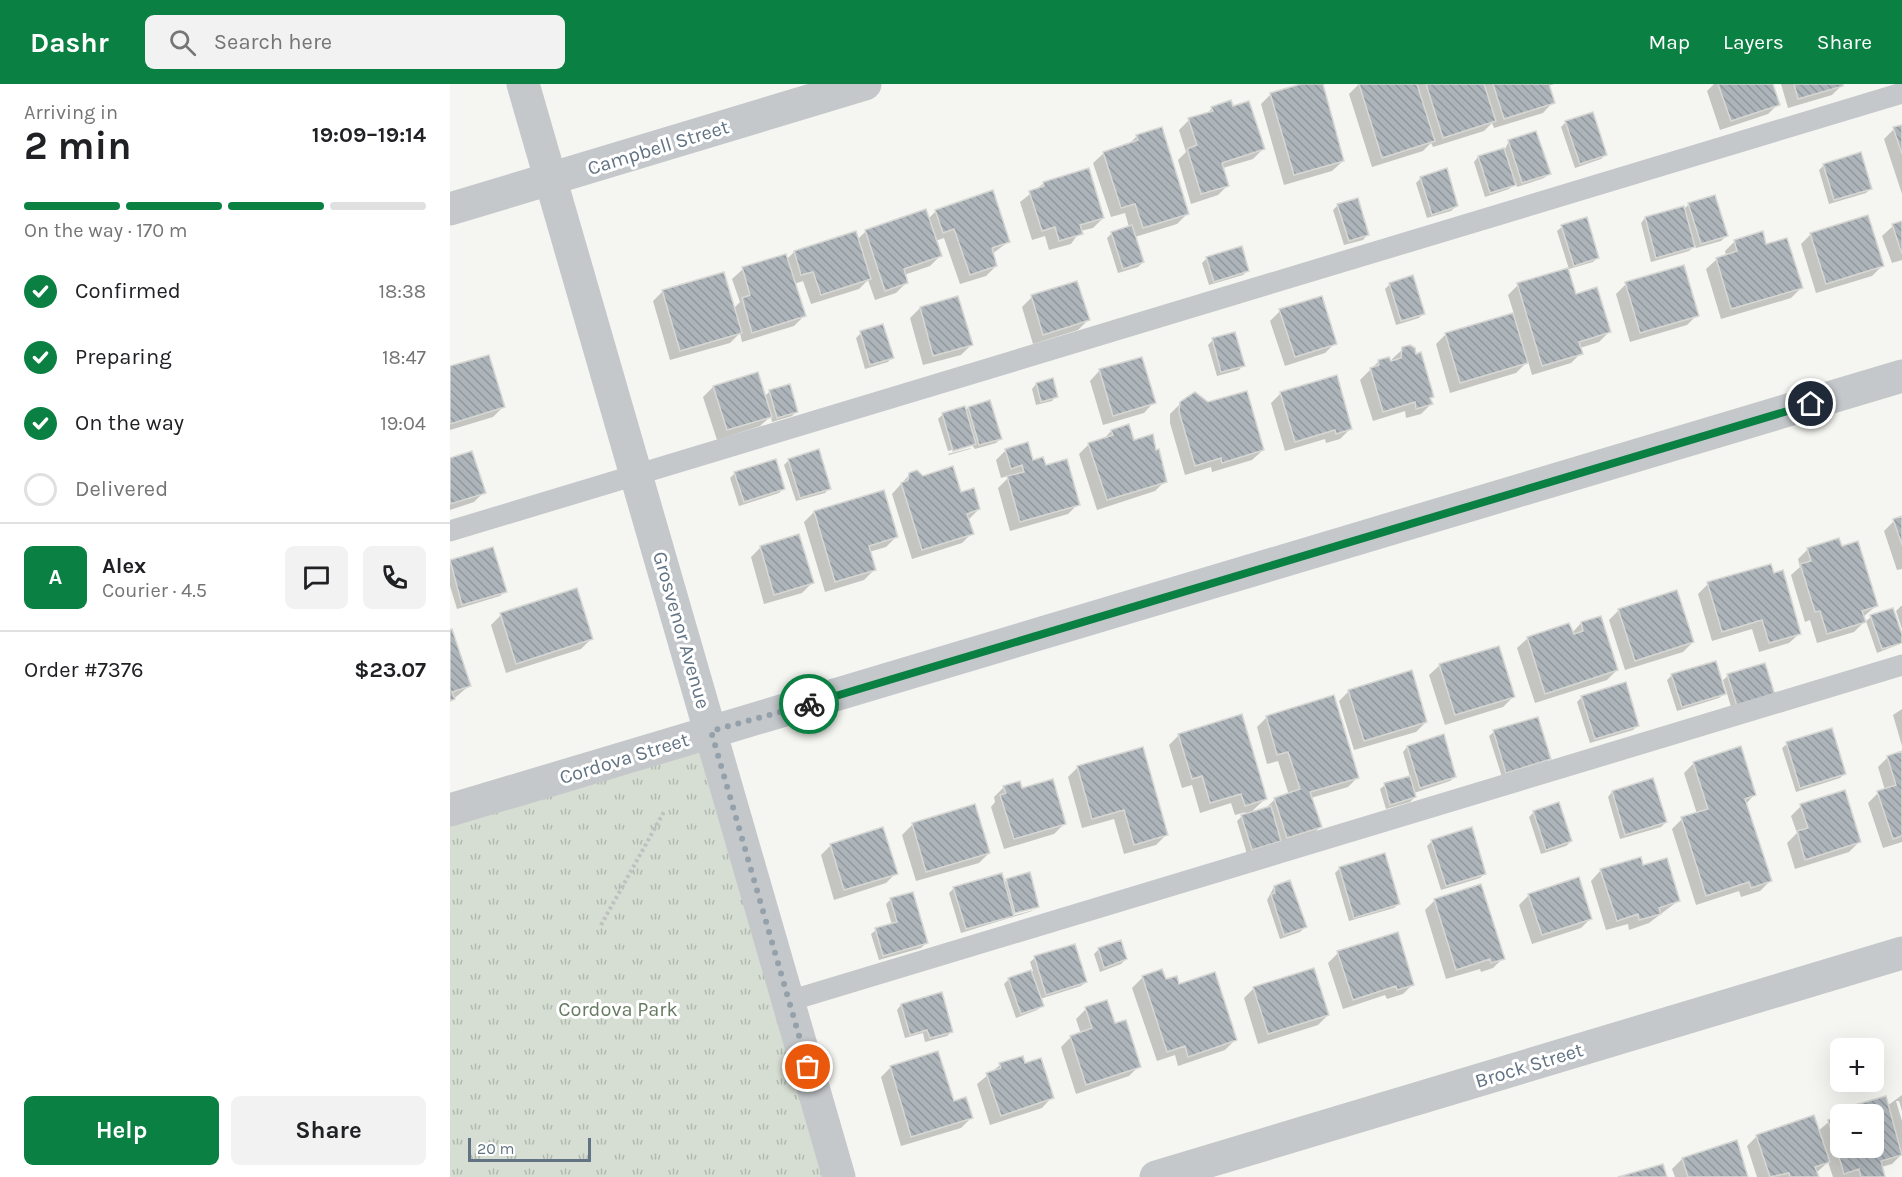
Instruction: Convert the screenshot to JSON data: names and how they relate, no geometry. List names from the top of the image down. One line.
{"streets":{"street":["Campbell Street","Grosvenor Avenue","Cordova Street","Brock Street"]},"crossings":[["Campbell Street","Grosvenor Avenue"],["Grosvenor Avenue","Cordova Street"]],"parks":["Cordova Park"],"scale_bar":"20 m","page":{"header":"Dashr","search":"Search here","nav":["Map","Layers","Share"],"heading":["2 min","Arriving in","19:09–19:14"],"panel":["Alex","Courier · 4.5","Order #7376","$23.07"],"bar":"On the way · 170 m","list":[["Confirmed","18:38"],["Preparing","18:47"],["On the way","19:04"],"Delivered"],"round":"A","map_buttons":["+","−"],"buttons":["Help","Share"],"scale":"20 m"}}
